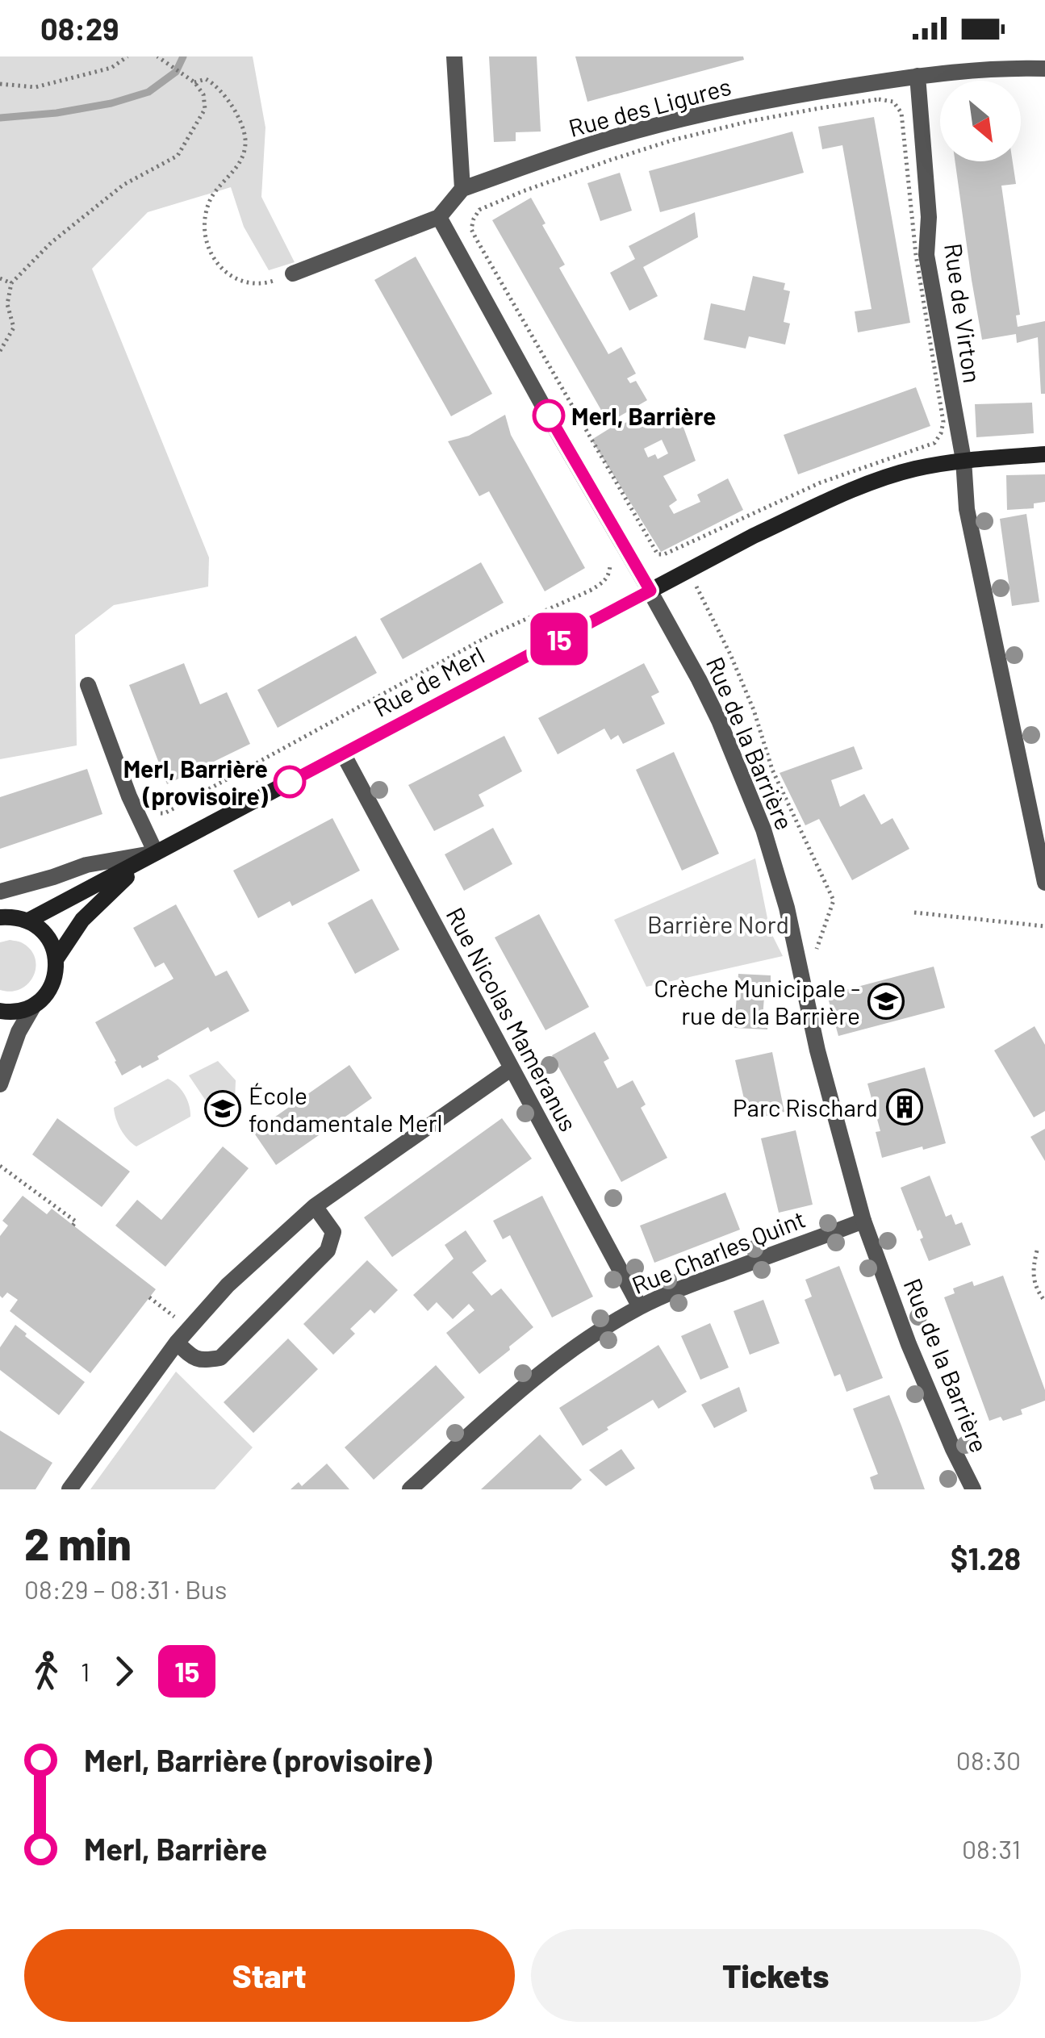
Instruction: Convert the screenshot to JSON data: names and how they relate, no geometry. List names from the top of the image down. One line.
{"streets":{"main road":["Rue de Merl"],"street":["Rue des Ligures","Rue de Virton","Rue de la Barrière","Rue Nicolas Mameranus","Rue Charles Quint"]},"crossings":[["Rue des Ligures","Rue de Virton"],["Rue de Virton","Rue de Merl"],["Rue de Merl","Rue de la Barrière"],["Rue de Merl","Rue Nicolas Mameranus"],["Rue de la Barrière","Rue Charles Quint"],["Rue Nicolas Mameranus","Rue Charles Quint"]],"parks":["Barrière Nord"],"places":{"other":["Merl, Barrière","Merl, Barrière (provisoire)"],"school or university":["Crèche Municipale - rue de la Barrière","École fondamentale Merl"],"building":["Parc Rischard"]},"lines":["bus line 15"],"north":"bottom right","page":{"status":"08:29","on_map":"15","heading":["2 min","08:29 – 08:31 · Bus","$1.28"],"legs":["1","15"],"list":[{"name":"Merl, Barrière (provisoire)","value":"08:30"},{"name":"Merl, Barrière","value":"08:31"}],"buttons":["Start","Tickets"]}}
